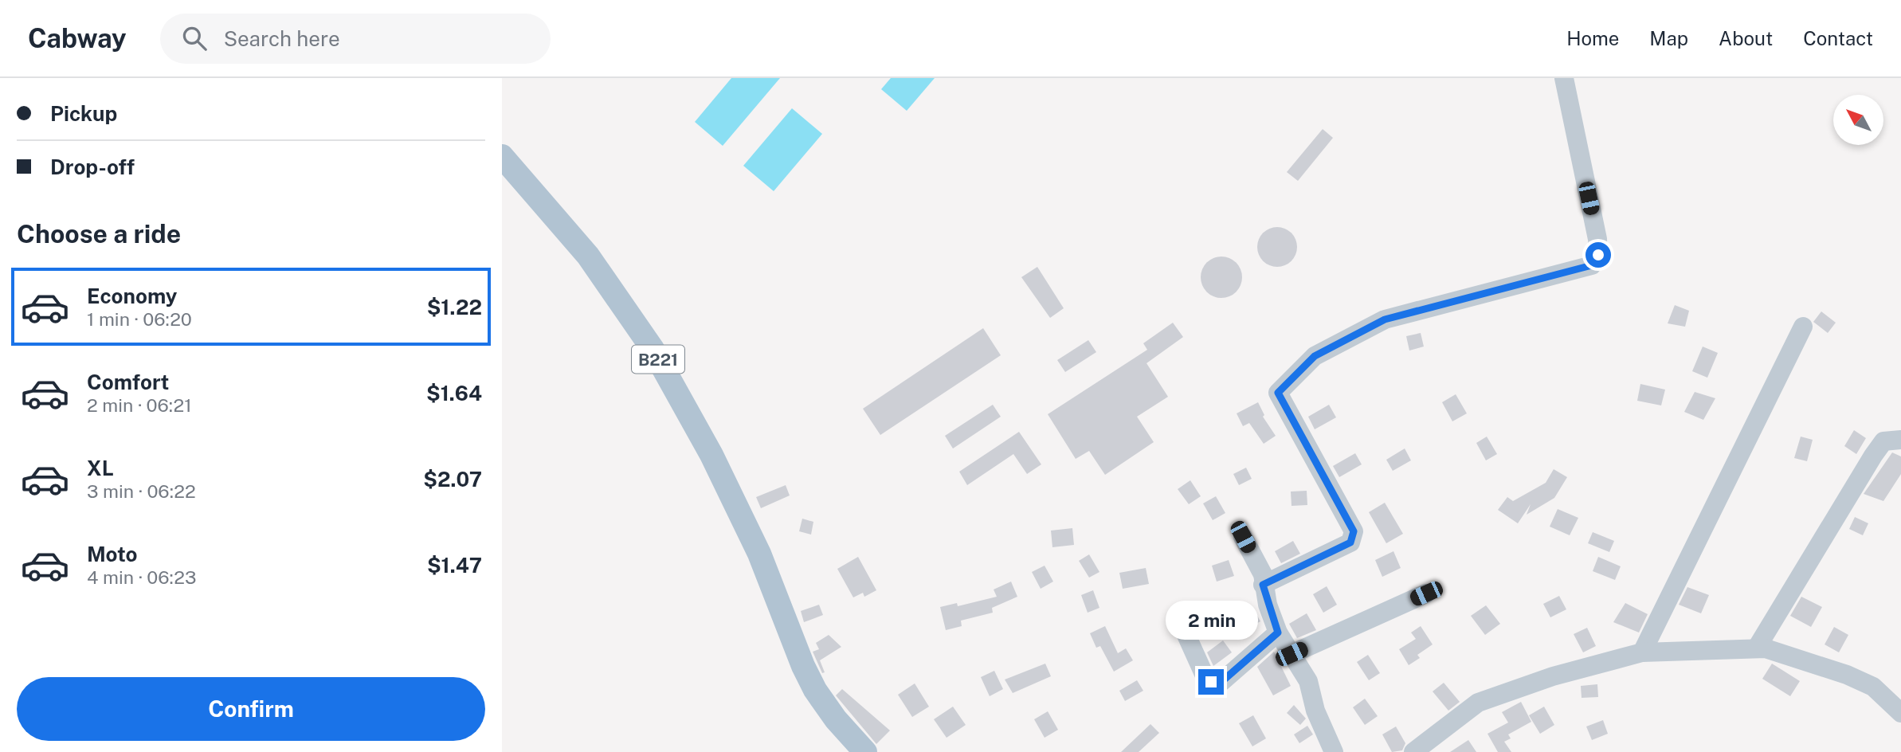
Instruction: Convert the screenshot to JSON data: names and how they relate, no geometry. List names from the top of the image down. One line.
{"streets":{"main road":["B221"]},"north":"top left","page":{"header":"Cabway","search":"Search here","nav":["Home","Map","About","Contact"],"banner":["Pickup","Drop-off"],"heading":"Choose a ride","list":[{"name":"Economy","note":"1 min · 06:20","value":"$1.22"},{"name":"Comfort","note":"2 min · 06:21","value":"$1.64"},{"name":"XL","note":"3 min · 06:22","value":"$2.07"},{"name":"Moto","note":"4 min · 06:23","value":"$1.47"}],"bubble":"2 min","buttons":"Confirm"}}
